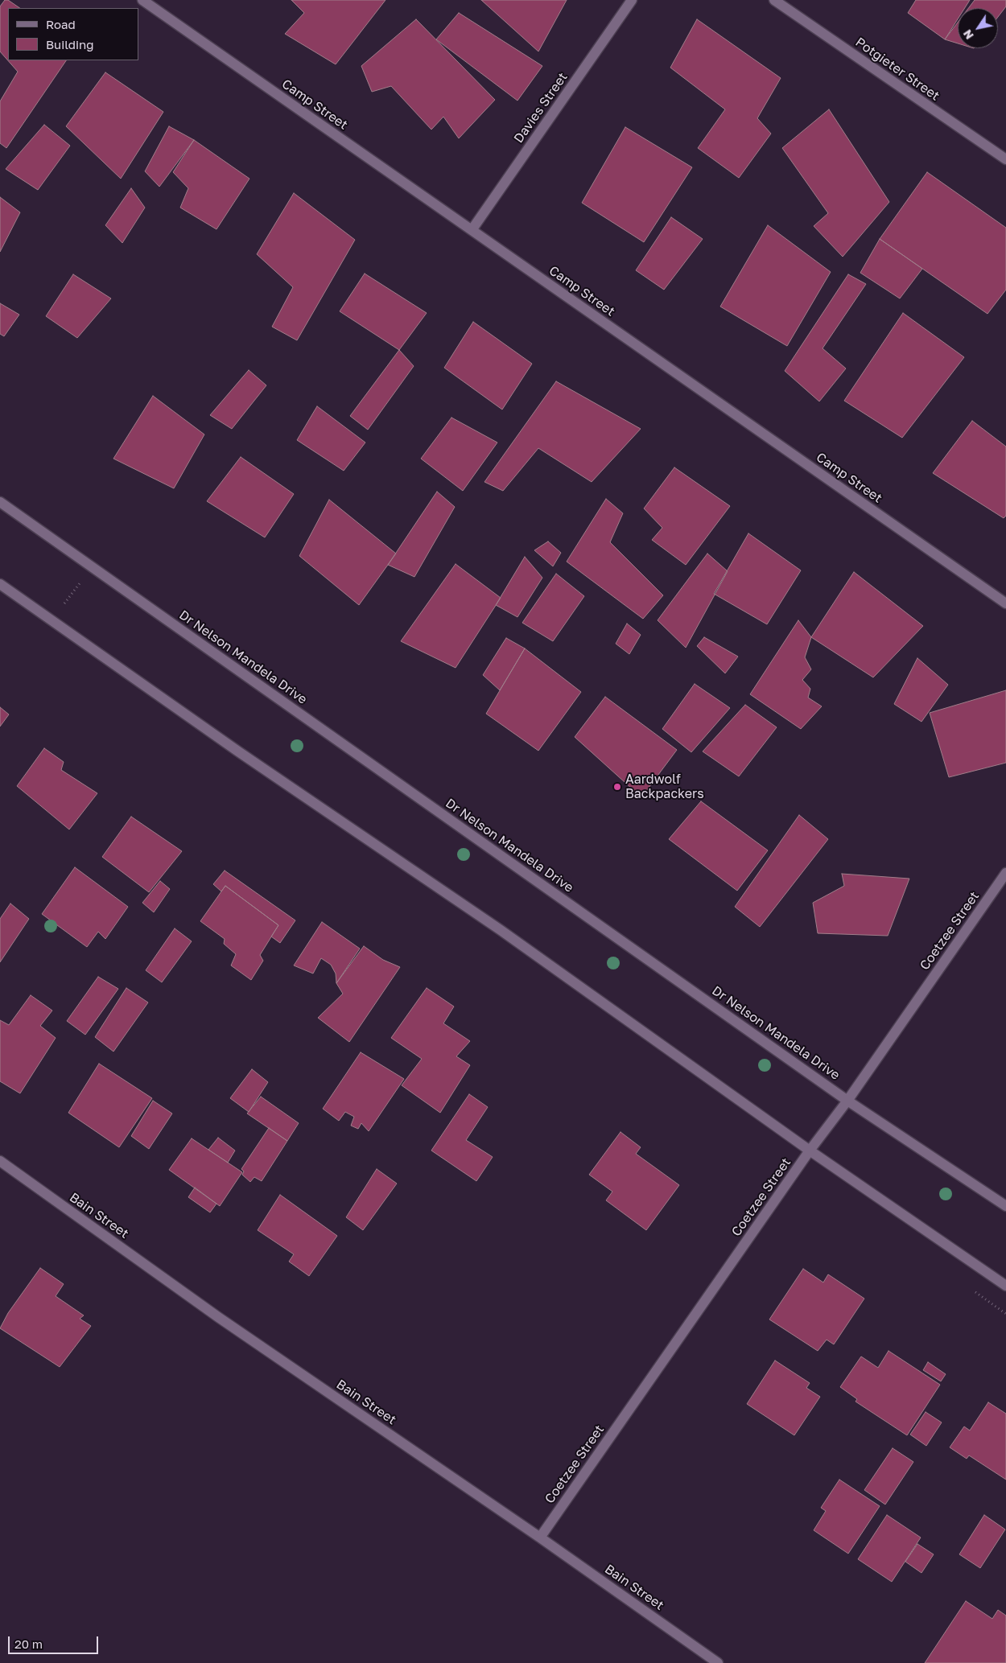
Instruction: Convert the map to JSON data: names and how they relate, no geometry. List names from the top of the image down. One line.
{"streets":{"street":["Potgieter Street","Camp Street","Davies Street","Dr Nelson Mandela Drive","Coetzee Street","Bain Street"]},"crossings":[["Camp Street","Davies Street"],["Dr Nelson Mandela Drive","Coetzee Street"],["Coetzee Street","Bain Street"]],"places":["Aardwolf Backpackers"],"legend":["Road","Building"],"scale_bar":"20 m","north":"bottom left"}
